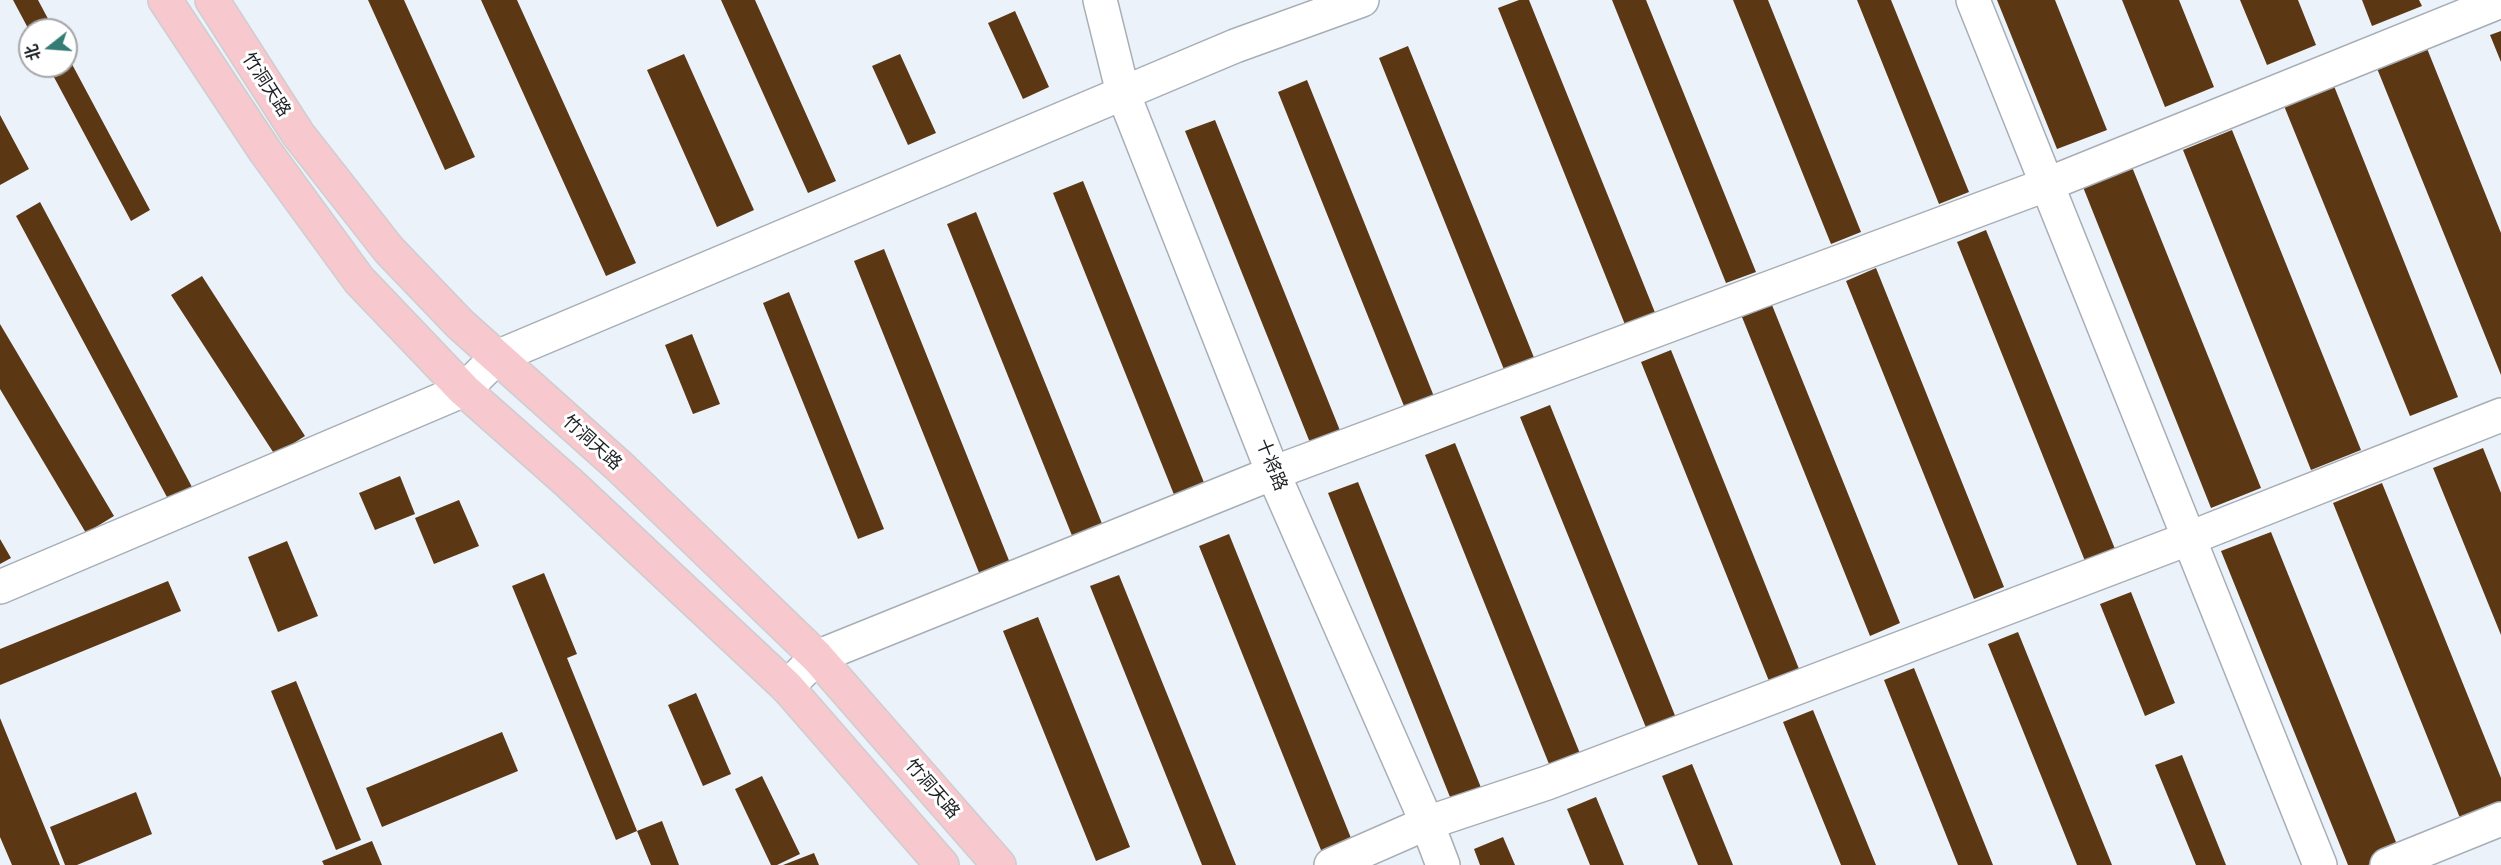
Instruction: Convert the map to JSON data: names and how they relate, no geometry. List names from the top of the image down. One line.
{"streets":{"main road":["竹洞天路"],"street":["十将路"]},"north":"left"}
